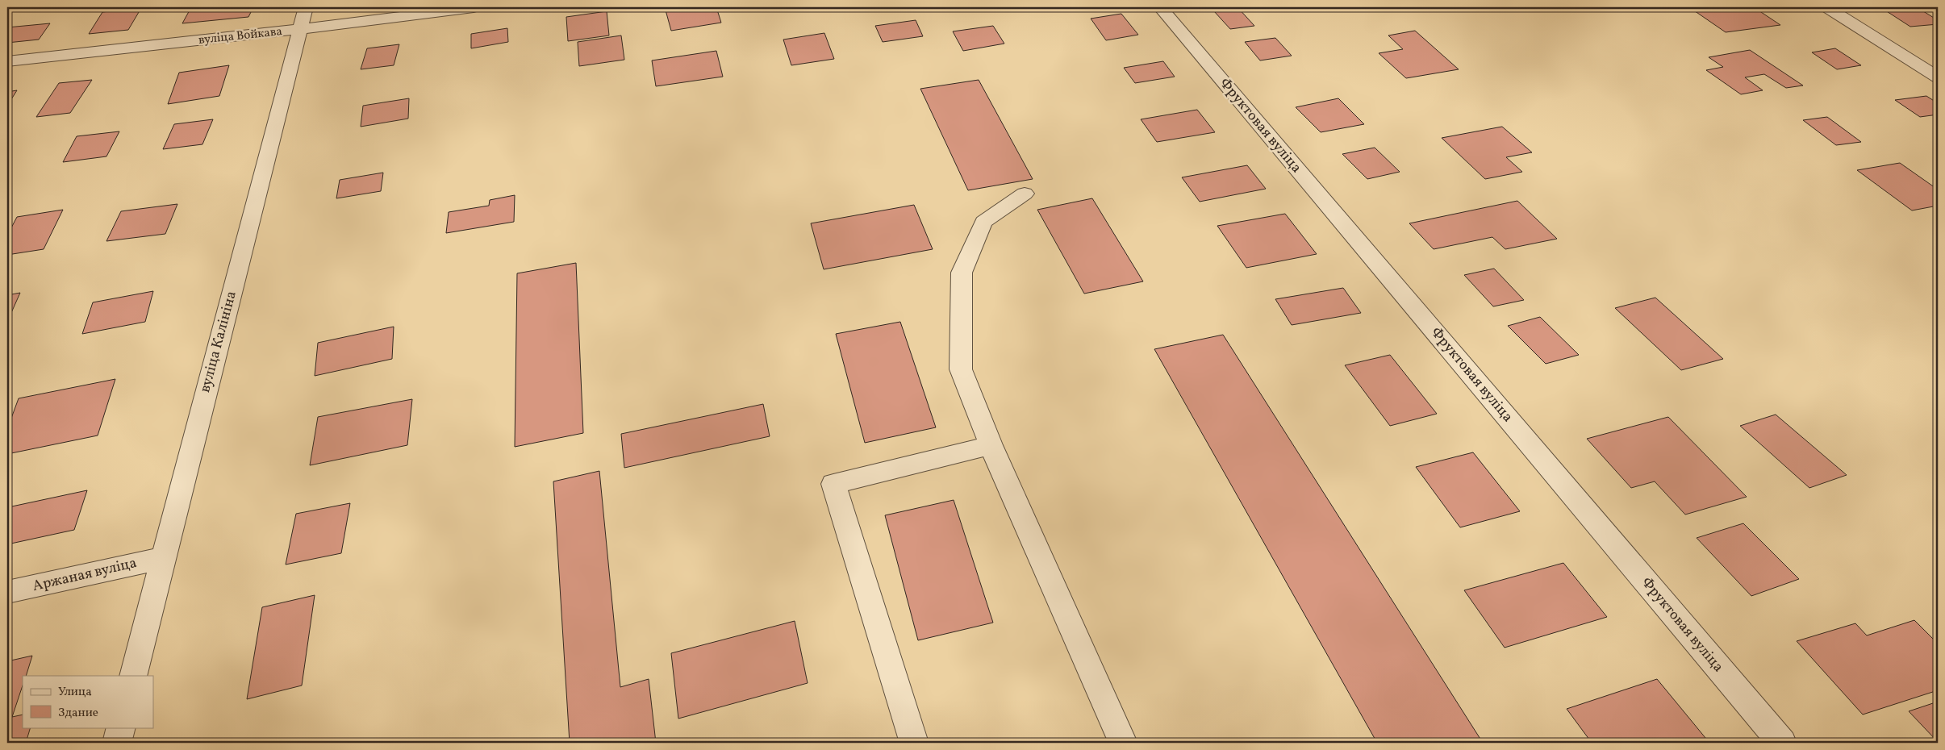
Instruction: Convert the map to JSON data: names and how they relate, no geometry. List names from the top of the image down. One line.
{"streets":{"street":["вуліца Войкава","Фруктовая вуліца","вуліца Калініна","Аржаная вуліца"]},"crossings":[["вуліца Войкава","вуліца Калініна"],["вуліца Калініна","Аржаная вуліца"]],"legend":["Улица","Здание"]}
